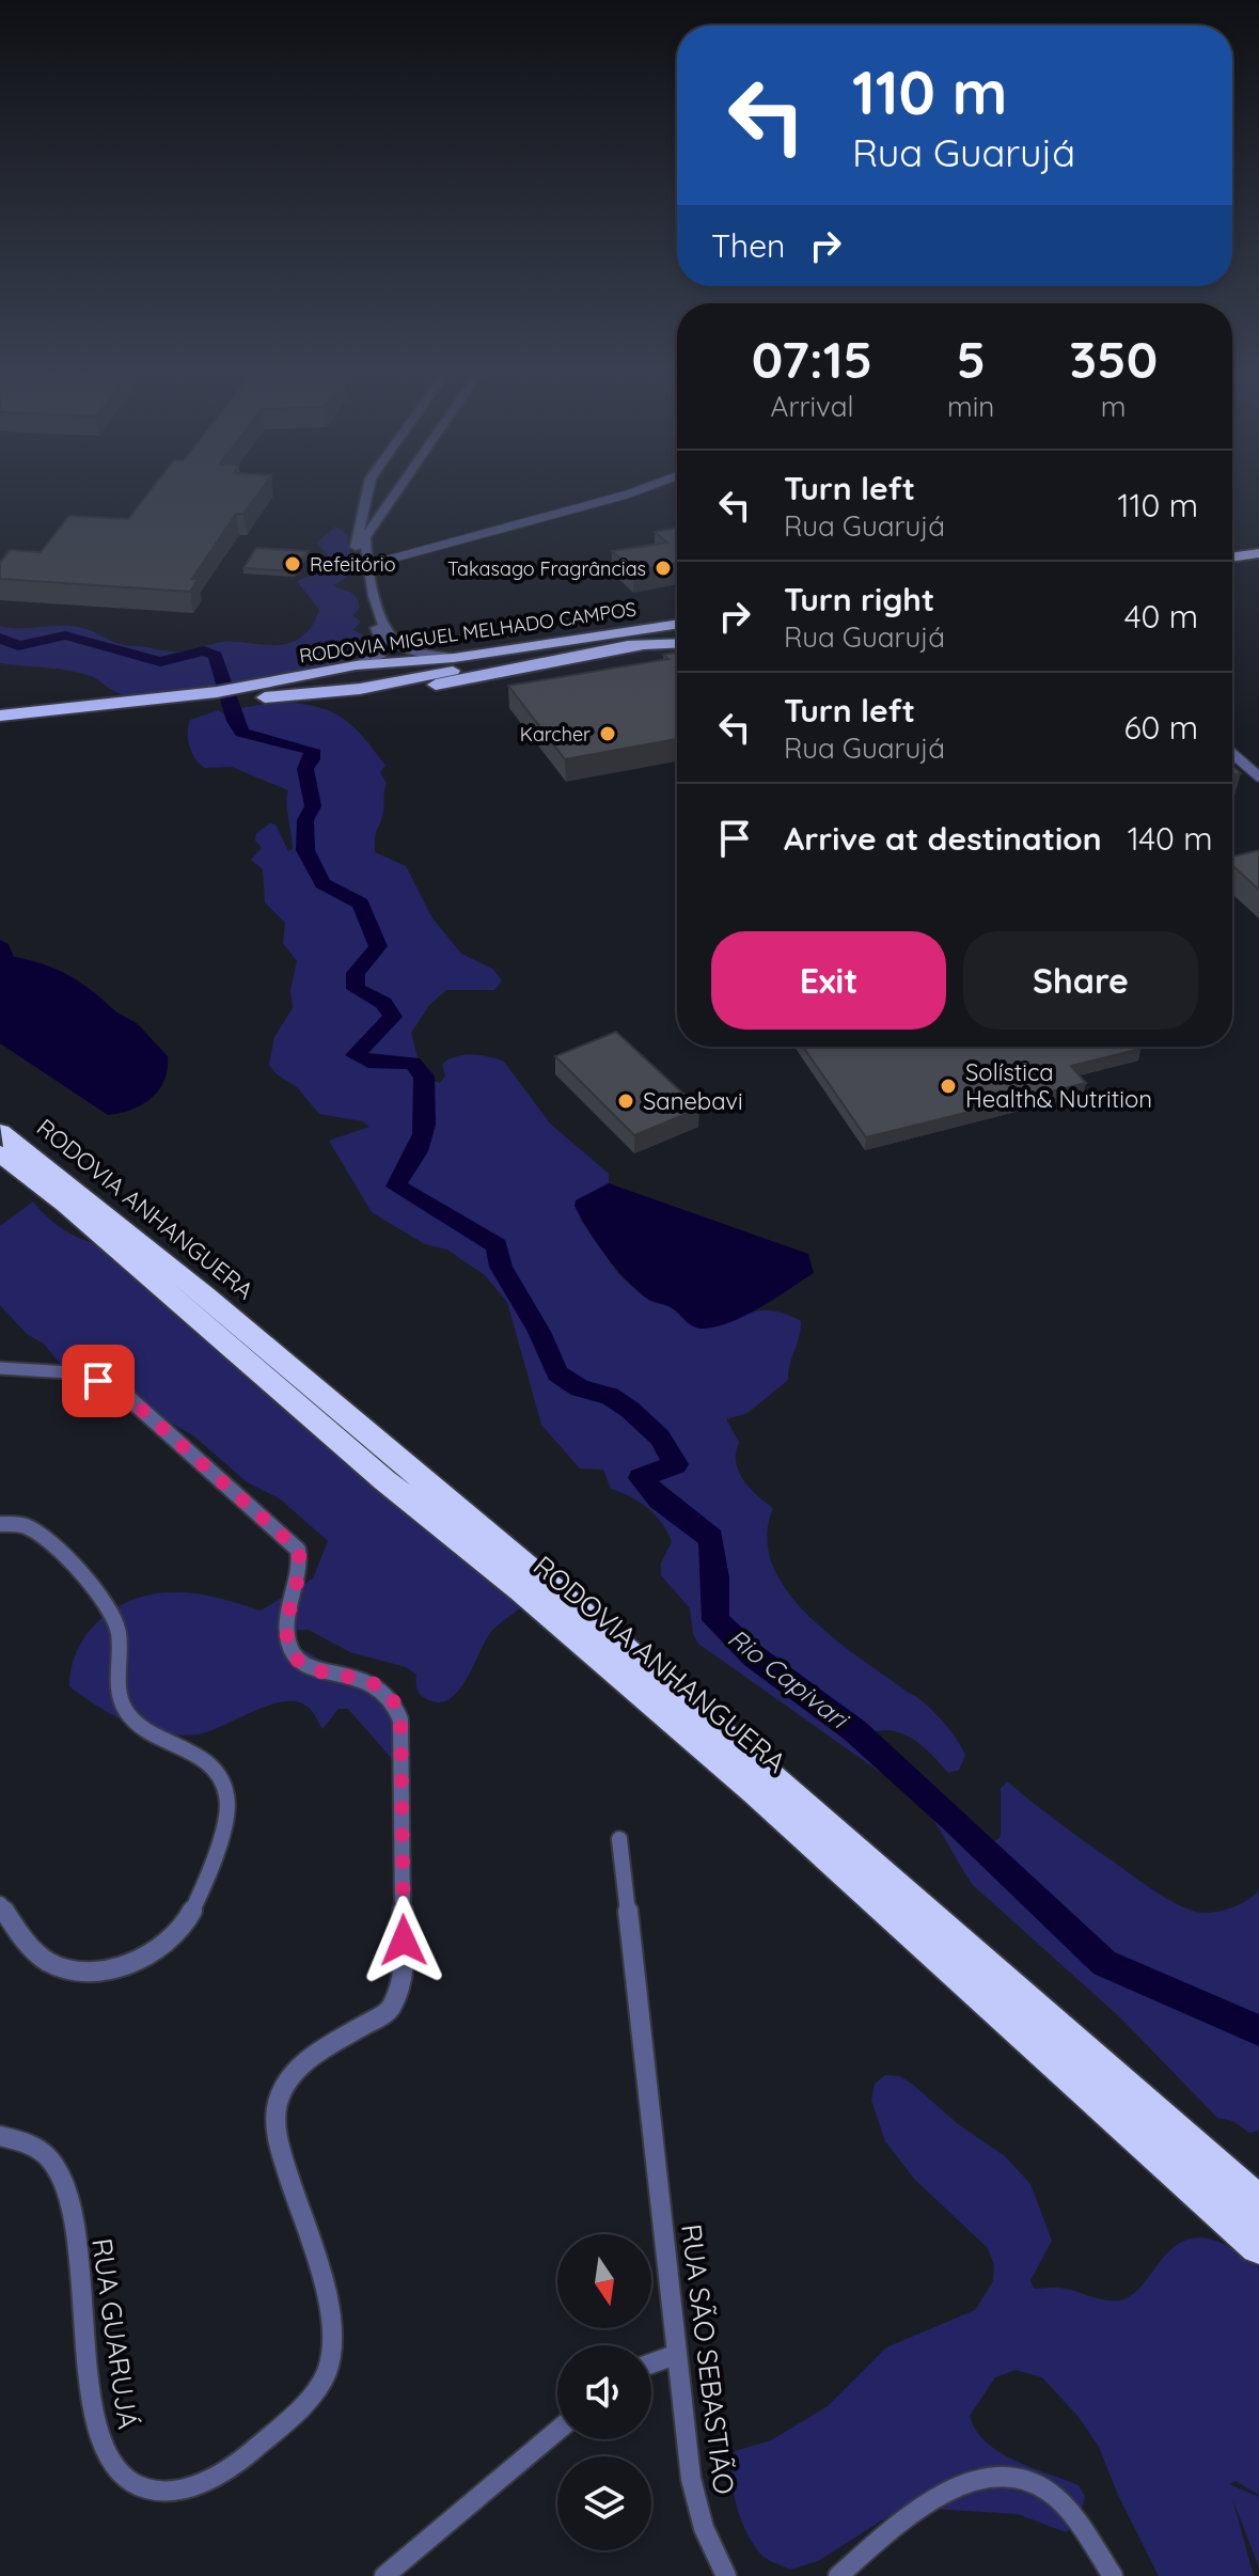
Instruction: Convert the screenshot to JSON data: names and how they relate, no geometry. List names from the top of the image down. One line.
{"streets":{"highway":["RODOVIA MIGUEL MELHADO CAMPOS","RODOVIA ANHANGUERA"],"street":["RUA GUARUJÁ","RUA SÃO SEBASTIÃO"]},"water":["Rio Capivari"],"places":["Refeitório","Takasago Fragrâncias","Karcher","Solística Health& Nutrition","Sanebavi"],"north":"bottom","page":{"turn":["110 m","Rua Guarujá"],"then":"Then","eta":["07:15","Arrival","5","min","350","m"],"list":[{"name":"Turn left","note":"Rua Guarujá","value":"110 m"},{"name":"Turn right","note":"Rua Guarujá","value":"40 m"},{"name":"Turn left","note":"Rua Guarujá","value":"60 m"},{"name":"Arrive at destination","value":"140 m"}],"buttons":["Exit","Share"]}}
